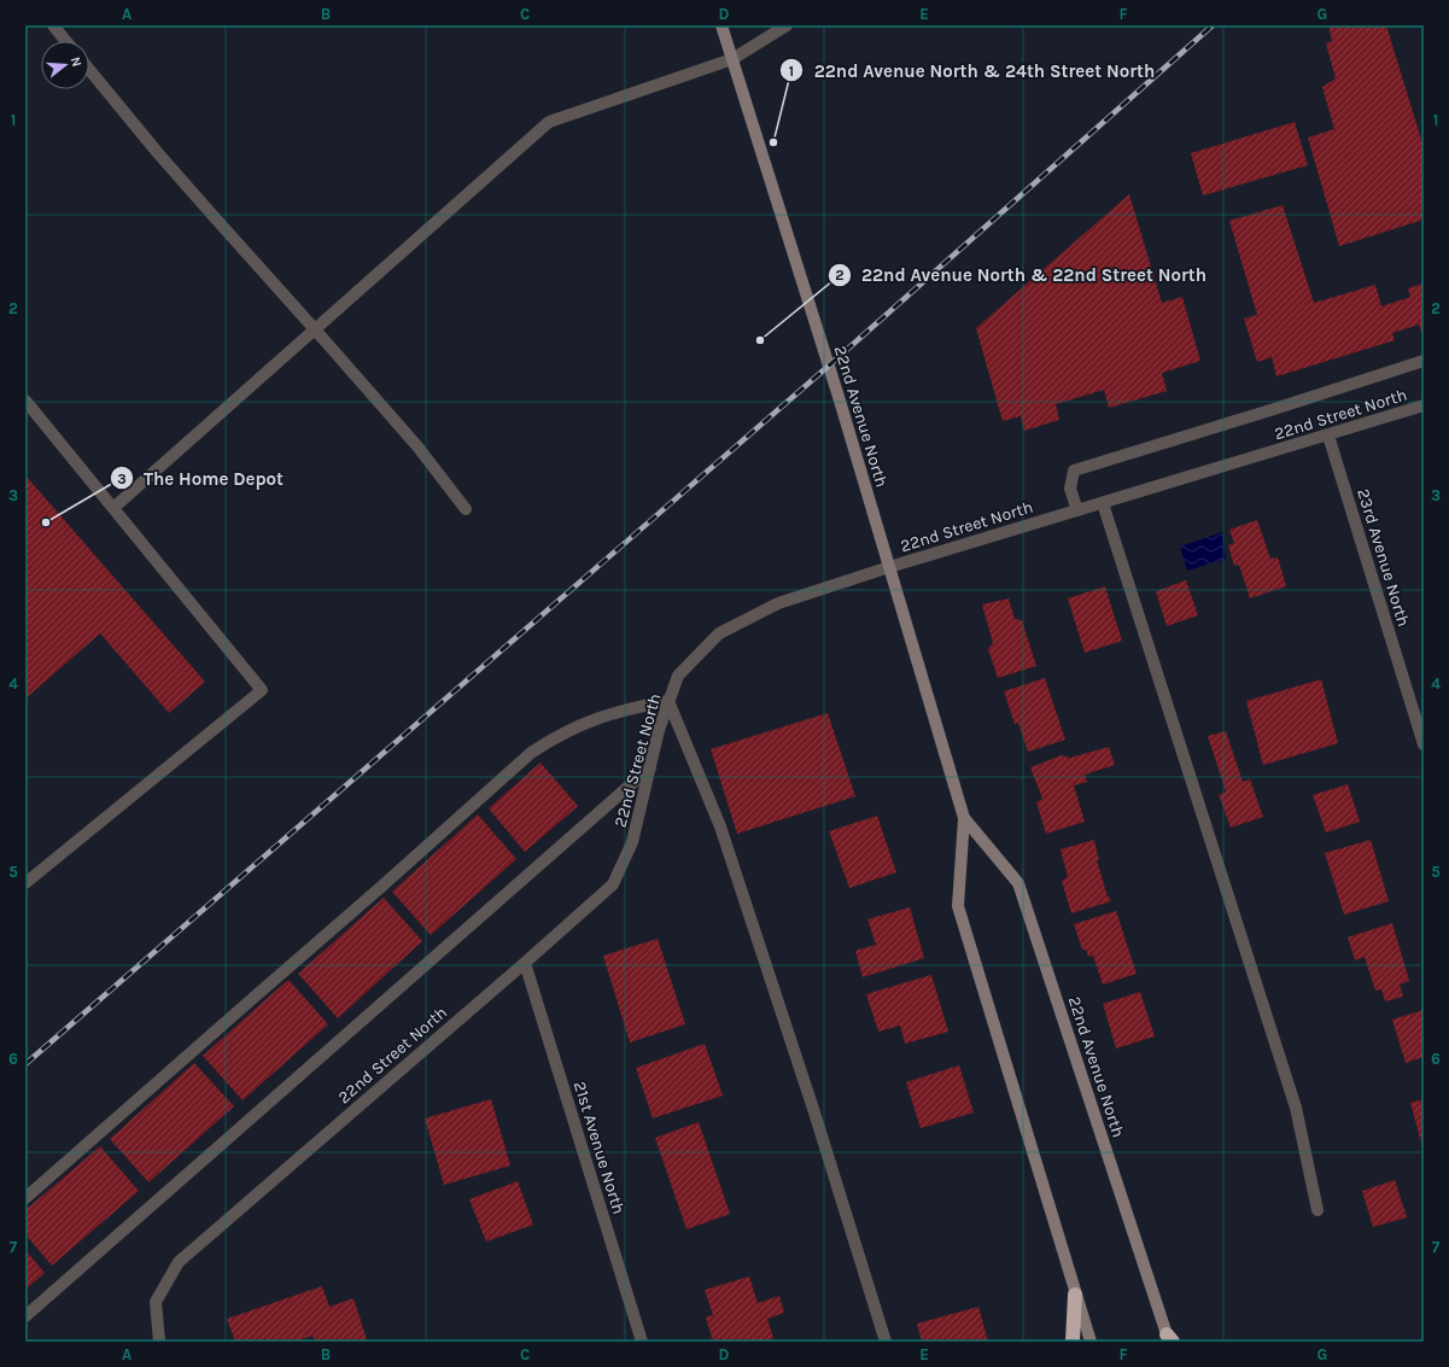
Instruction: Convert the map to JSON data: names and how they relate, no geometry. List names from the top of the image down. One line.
{"streets":{"main road":["22nd Avenue North"],"street":["22nd Street North","23rd Avenue North","21st Avenue North"]},"crossings":[["22nd Street North","22nd Avenue North"],["22nd Street North","23rd Avenue North"],["22nd Street North","21st Avenue North"]],"places":["22nd Avenue North & 24th Street North","22nd Avenue North & 22nd Street North","The Home Depot"],"north":"right","grid":{"columns":["A","B","C","D","E","F","G"],"rows":["1","2","3","4","5","6","7"]}}
